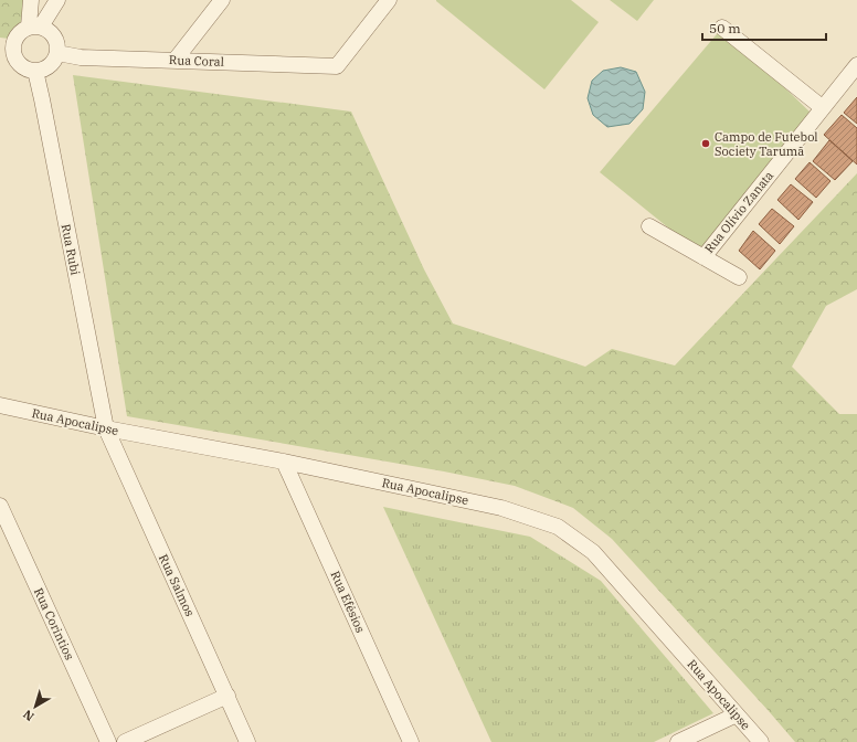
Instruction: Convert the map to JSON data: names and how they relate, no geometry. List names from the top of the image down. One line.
{"streets":{"street":["Rua Coral","Rua Olívio Zanata","Rua Rubi","Rua Apocalipse","Rua Salmos","Rua Efésios","Rua Corintios"]},"crossings":[["Rua Coral","Rua Rubi"],["Rua Rubi","Rua Apocalipse"],["Rua Rubi","Rua Salmos"],["Rua Apocalipse","Rua Salmos"],["Rua Apocalipse","Rua Efésios"]],"places":["Campo de Futebol Society Tarumã"],"scale_bar":"50 m","north":"bottom left"}
